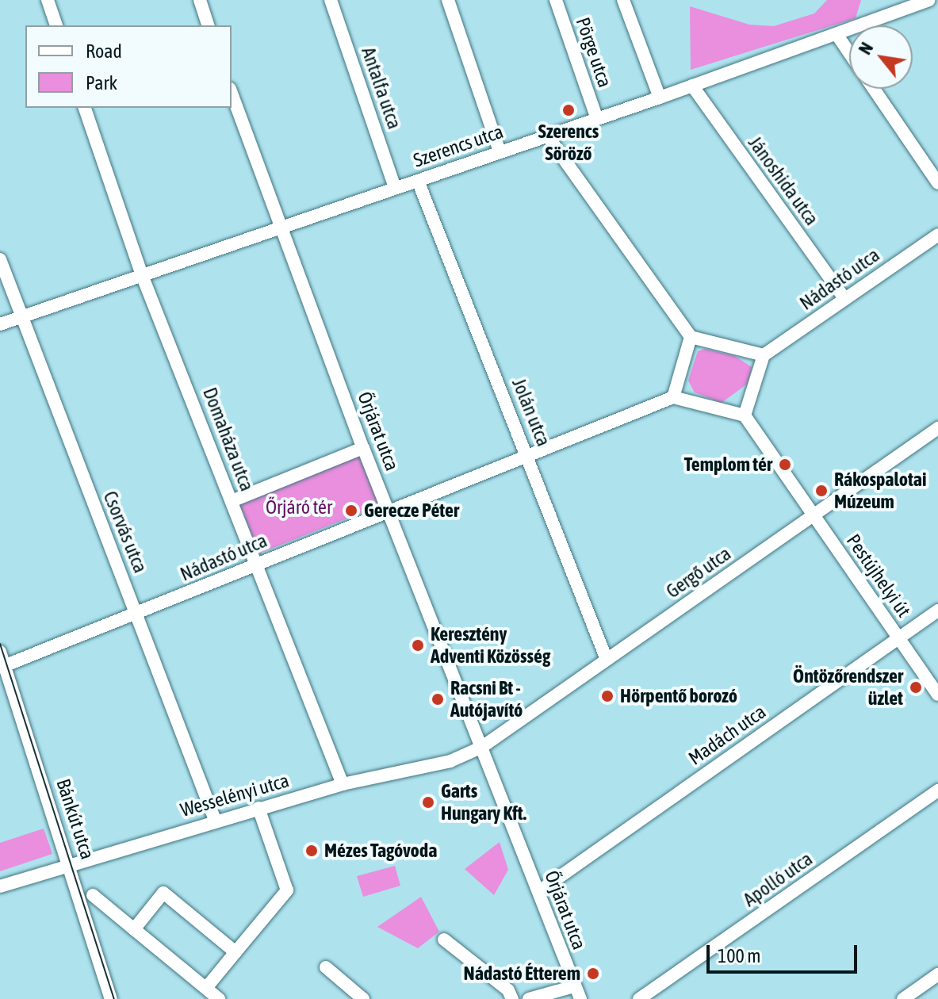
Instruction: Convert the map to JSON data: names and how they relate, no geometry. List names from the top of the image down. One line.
{"streets":{"street":["Pörge utca","Antalfa utca","Szerencs utca","Jánoshida utca","Nádastó utca","Jolán utca","Őrjárat utca","Domaháza utca","Csorvás utca","Gergő utca","Pestújhelyi út","Madách utca","Wesselényi utca","Bánkút utca","Apolló utca"]},"crossings":[["Pörge utca","Szerencs utca"],["Antalfa utca","Szerencs utca"],["Szerencs utca","Jánoshida utca"],["Szerencs utca","Jolán utca"],["Szerencs utca","Őrjárat utca"],["Szerencs utca","Domaháza utca"],["Szerencs utca","Csorvás utca"],["Jánoshida utca","Nádastó utca"],["Nádastó utca","Jolán utca"],["Nádastó utca","Őrjárat utca"],["Nádastó utca","Domaháza utca"],["Nádastó utca","Csorvás utca"],["Nádastó utca","Bánkút utca"],["Jolán utca","Gergő utca"],["Őrjárat utca","Gergő utca"],["Őrjárat utca","Madách utca"],["Őrjárat utca","Wesselényi utca"],["Domaháza utca","Wesselényi utca"],["Csorvás utca","Wesselényi utca"],["Gergő utca","Pestújhelyi út"],["Gergő utca","Wesselényi utca"],["Pestújhelyi út","Madách utca"],["Wesselényi utca","Bánkút utca"]],"parks":["Őrjáró tér"],"places":["Szerencs Söröző","Templom tér","Rákospalotai Múzeum","Gerecze Péter","Keresztény Adventi Közösség","Öntözőrendszer üzlet","Hörpentő borozó","Racsni Bt - Autójavító","Garts Hungary Kft.","Mézes Tagóvoda","Nádastó Étterem"],"legend":["Road","Park"],"scale_bar":"100 m","north":"top left"}
